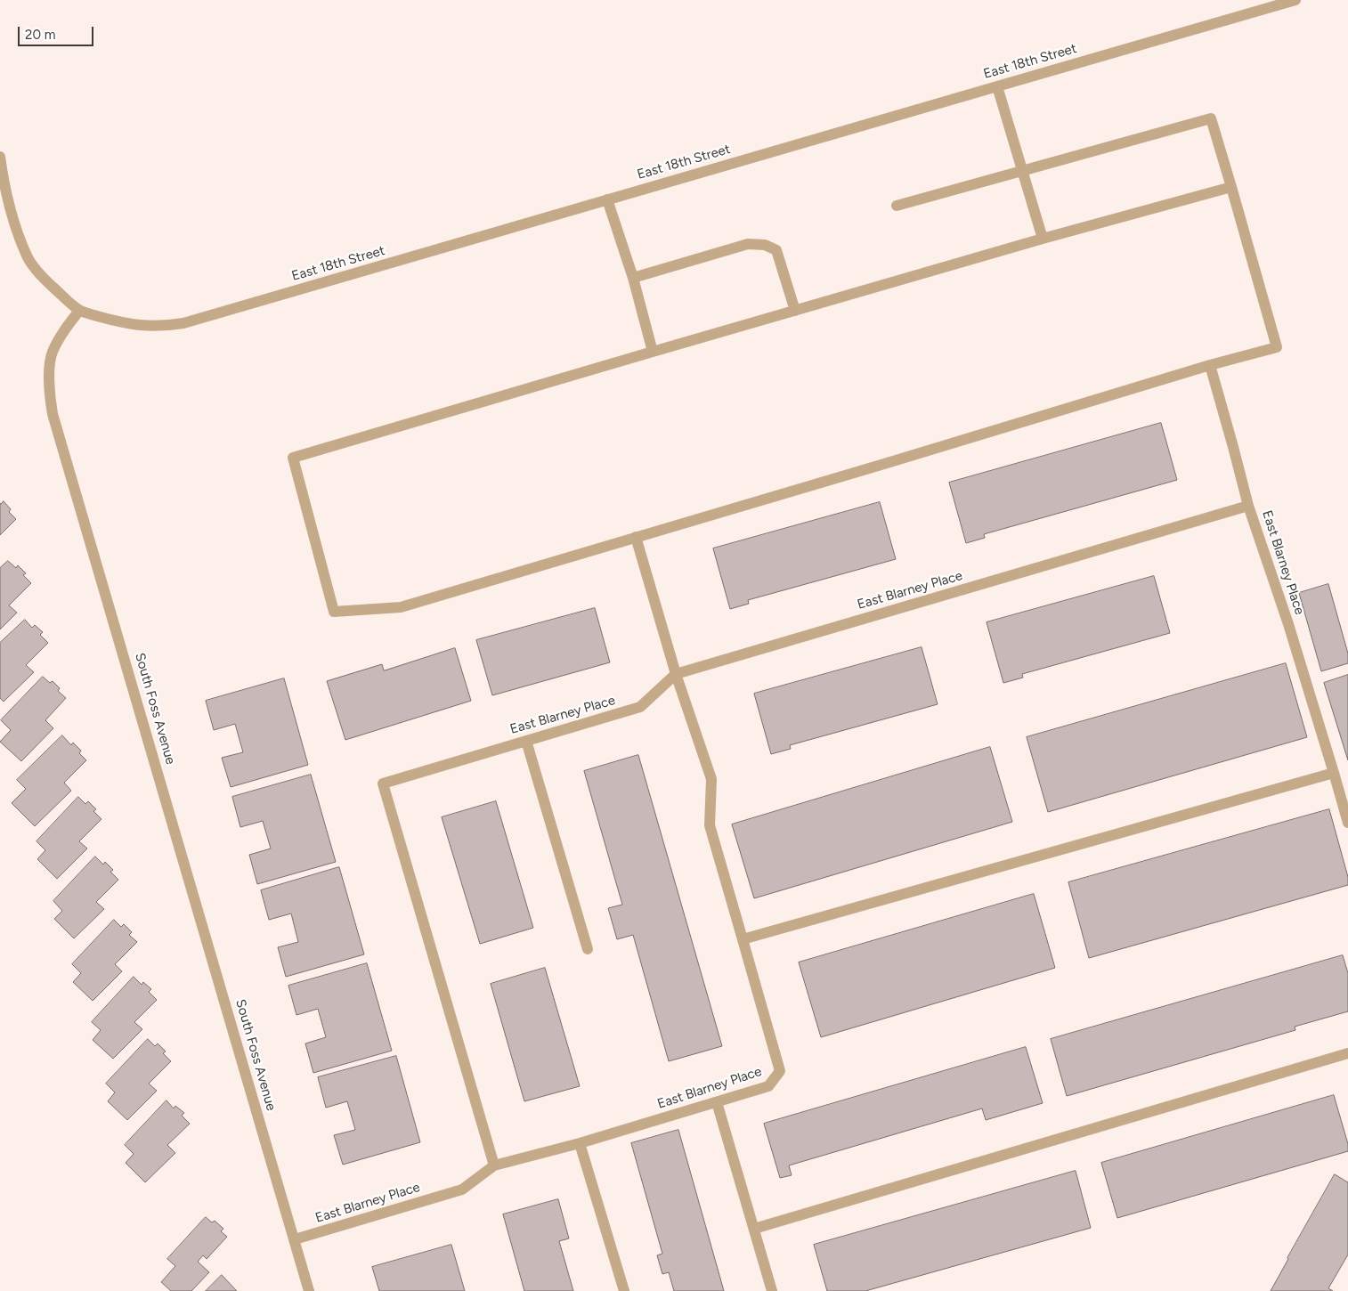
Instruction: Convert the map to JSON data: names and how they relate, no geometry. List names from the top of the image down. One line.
{"streets":{"street":["East 18th Street","East Blarney Place","South Foss Avenue"]},"crossings":[["East 18th Street","South Foss Avenue"],["East Blarney Place","South Foss Avenue"]],"scale_bar":"20 m"}
